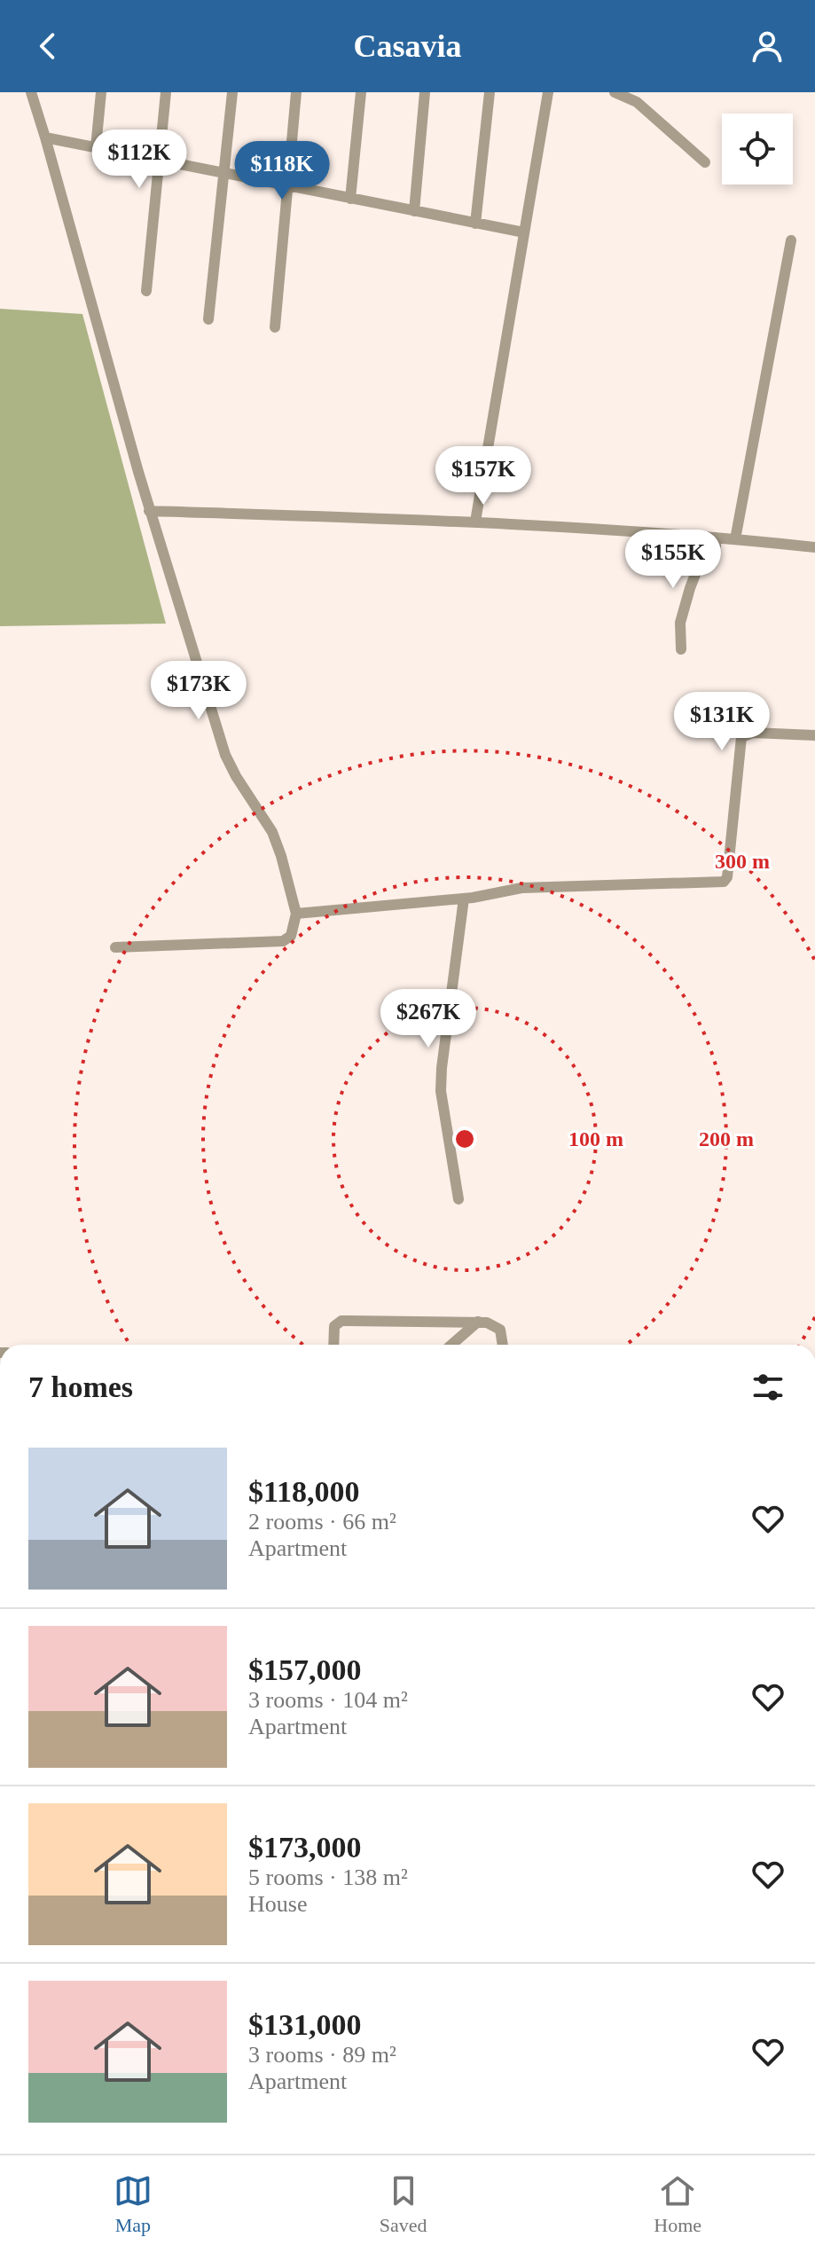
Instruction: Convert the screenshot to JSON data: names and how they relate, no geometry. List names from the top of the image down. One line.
{"page":{"header":"Casavia","price":["$112K","$118K","$157K","$155K","$173K","$131K","$267K"],"heading":"7 homes","list":[{"name":"$118,000","note":"2 rooms · 66 m² · Apartment"},{"name":"$157,000","note":"3 rooms · 104 m² · Apartment"},{"name":"$173,000","note":"5 rooms · 138 m² · House"},{"name":"$131,000","note":"3 rooms · 89 m² · Apartment"}],"tabs":["Map","Saved","Home"]},"rings":["300 m","100 m","200 m"]}
